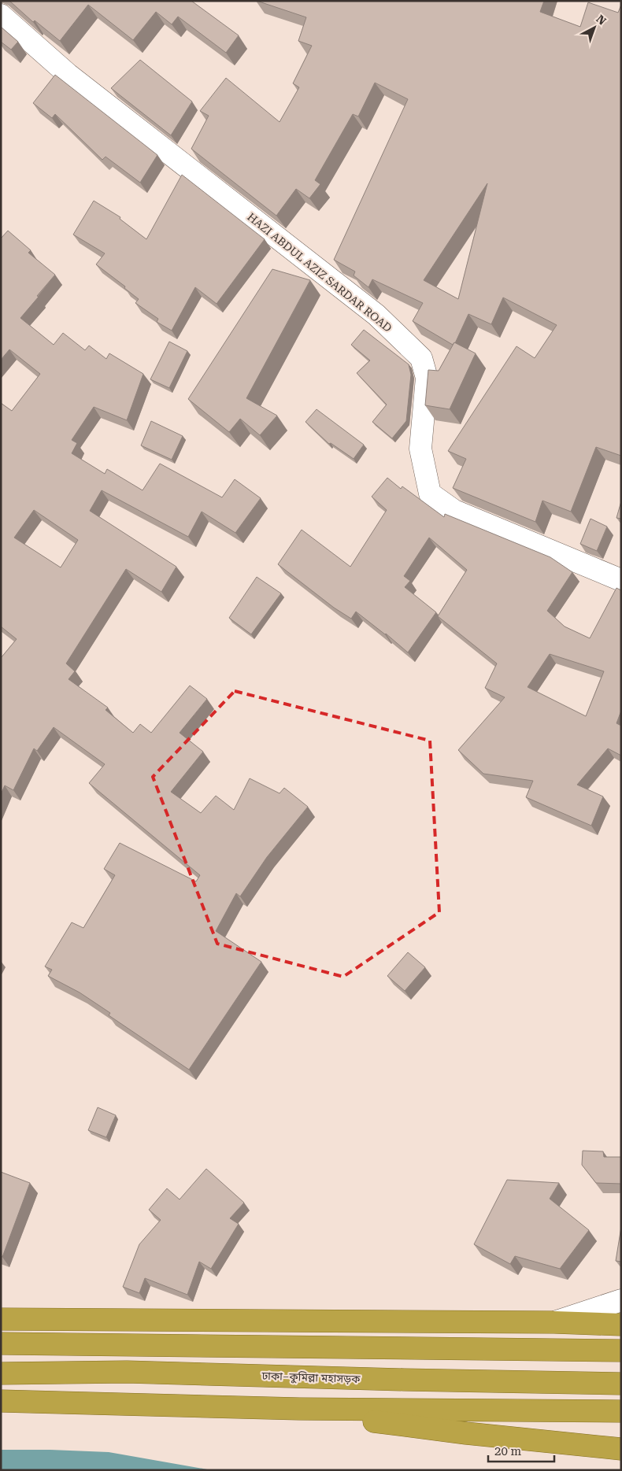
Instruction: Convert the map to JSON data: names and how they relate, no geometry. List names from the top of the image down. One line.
{"streets":{"highway":["ঢাকা–কুমিল্লা মহাসড়ক"],"street":["HAZI ABDUL AZIZ SARDAR ROAD"]},"scale_bar":"20 m","north":"top right"}
